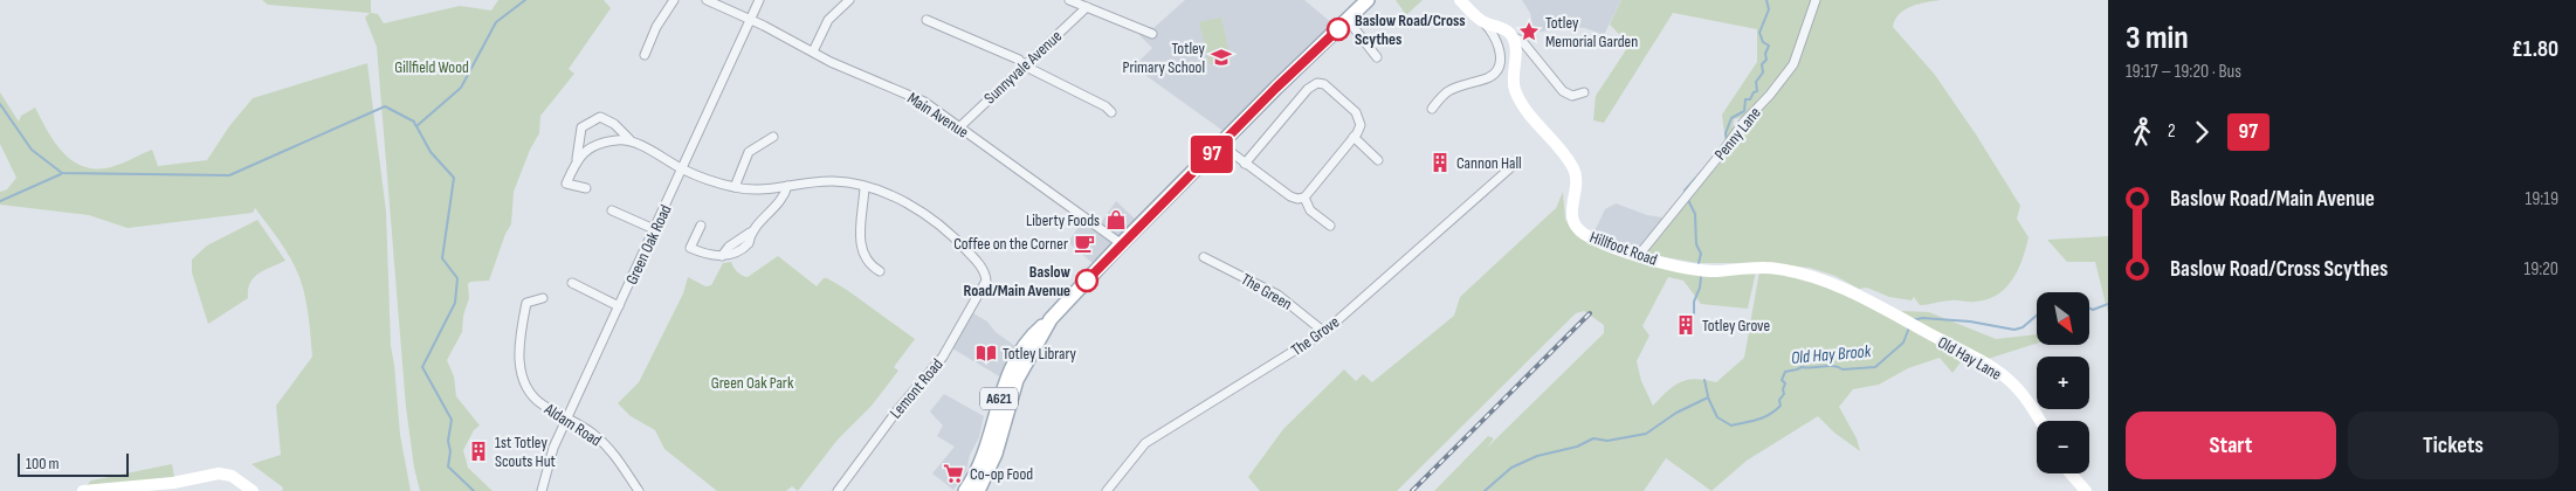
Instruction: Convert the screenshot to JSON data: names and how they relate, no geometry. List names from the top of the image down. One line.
{"streets":{"main road":["A621"],"street":["Sunnyvale Avenue","Main Avenue","Penny Lane","Green Oak Road","Hillfoot Road","The Green","The Grove","Old Hay Lane","Lemont Road","Aldam Road"]},"crossings":[["Sunnyvale Avenue","Main Avenue"],["Main Avenue","Green Oak Road"],["Main Avenue","A621"],["Penny Lane","Hillfoot Road"],["Green Oak Road","Aldam Road"],["Hillfoot Road","Old Hay Lane"],["The Green","The Grove"]],"water":["Old Hay Brook"],"parks":["Gillfield Wood","Green Oak Park"],"places":{"other":["Baslow Road/Cross Scythes","Baslow Road/Main Avenue"],"place":["Totley Memorial Garden"],"school or university":["Totley Primary School"],"building":["Cannon Hall","Totley Grove","1st Totley Scouts Hut"],"shop":["Liberty Foods"],"cafe":["Coffee on the Corner"],"library":["Totley Library"],"supermarket":["Co-op Food"]},"lines":["bus line 97"],"scale_bar":"100 m","north":"bottom right","page":{"on_map":"97","heading":["3 min","19:17 – 19:20 · Bus","£1.80"],"legs":["2","97"],"list":[{"name":"Baslow Road/Main Avenue","value":"19:19"},{"name":"Baslow Road/Cross Scythes","value":"19:20"}],"map_buttons":["+","−"],"buttons":["Start","Tickets"],"scale":"100 m"}}
